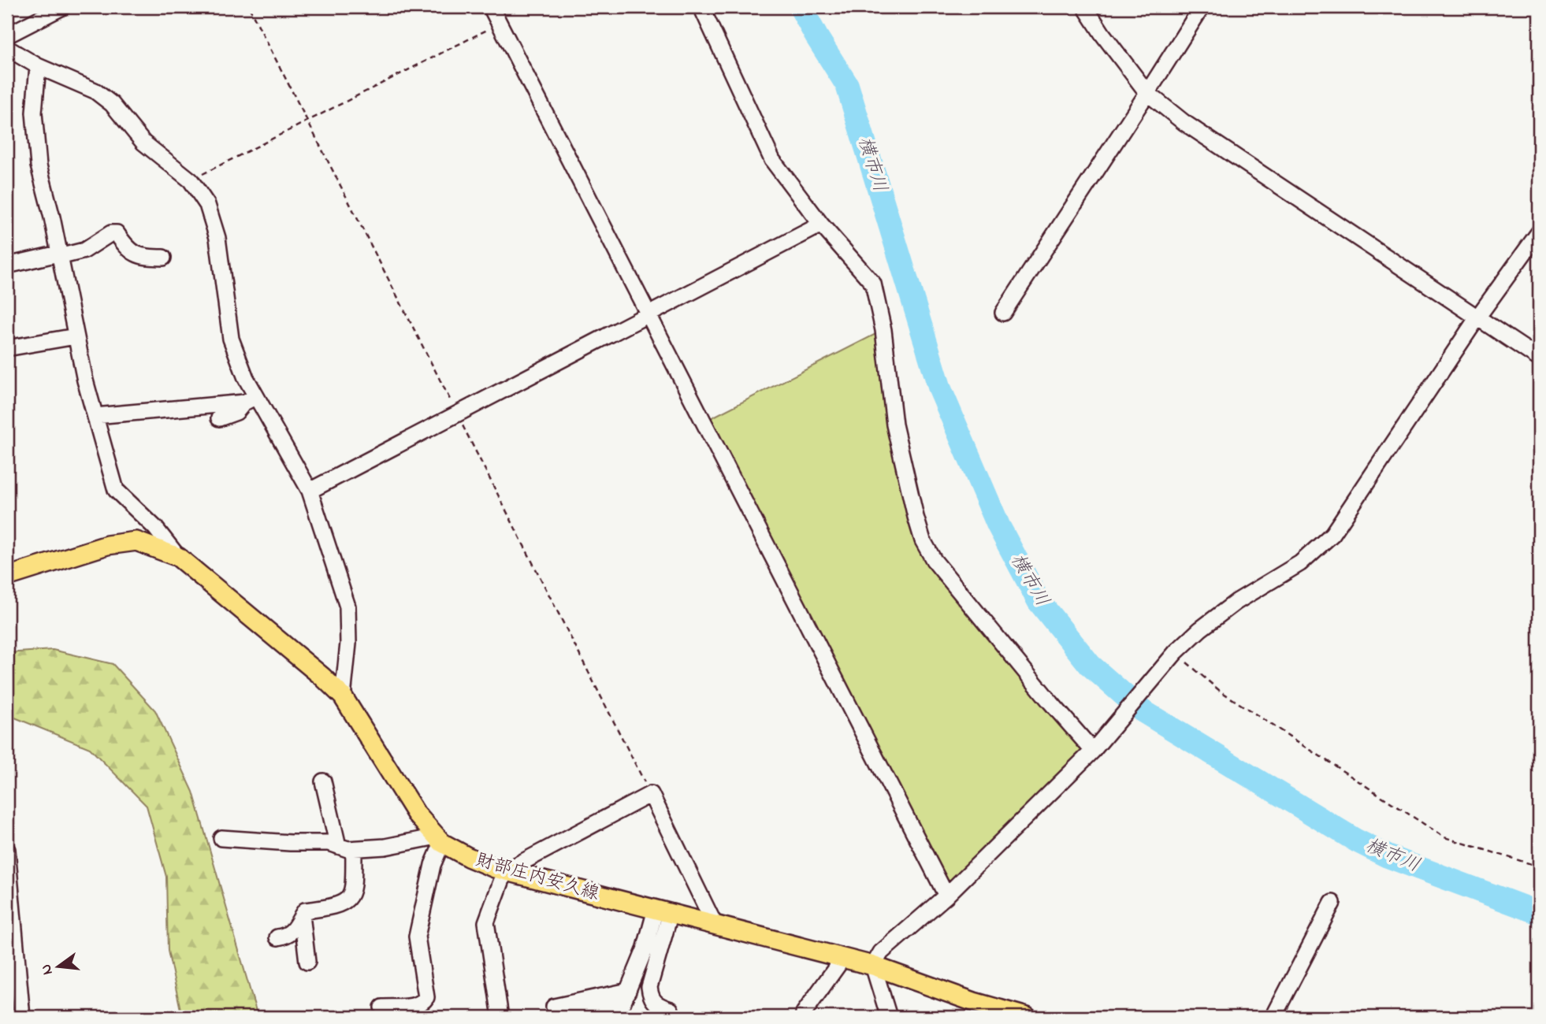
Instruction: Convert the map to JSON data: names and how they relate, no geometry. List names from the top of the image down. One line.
{"streets":{"main road":["財部庄内安久線"]},"water":["横市川"],"north":"left"}
